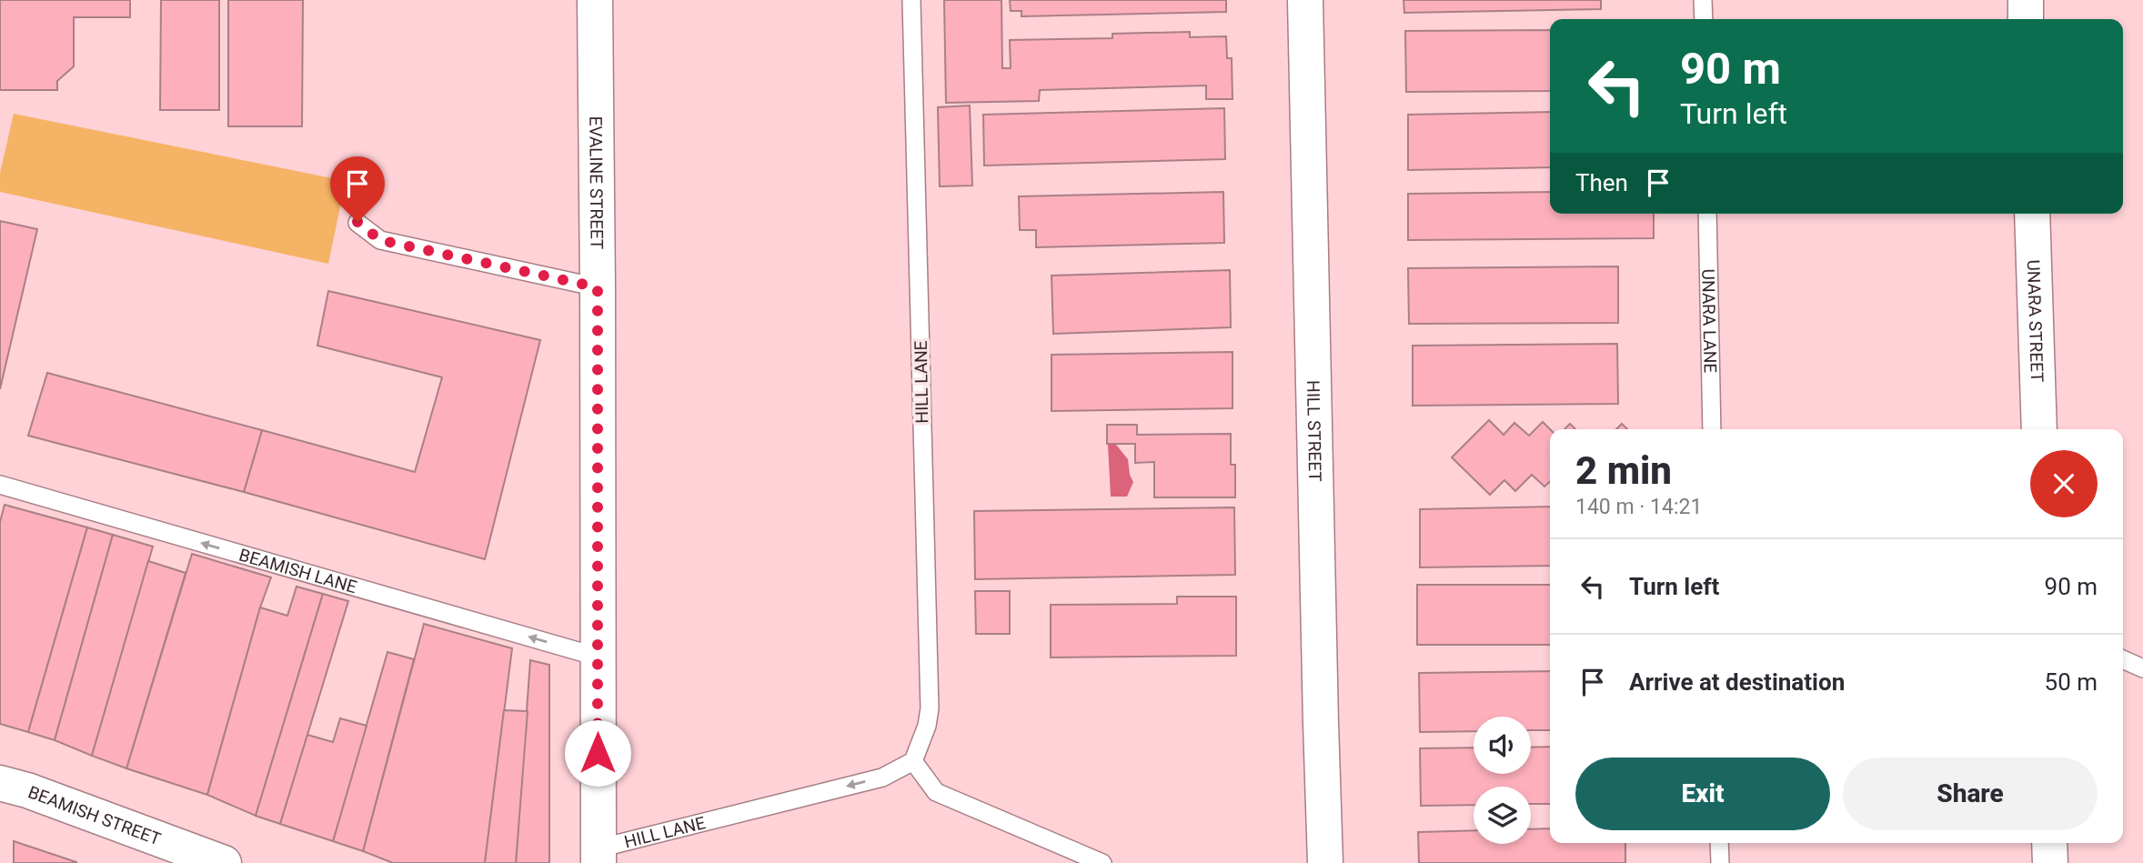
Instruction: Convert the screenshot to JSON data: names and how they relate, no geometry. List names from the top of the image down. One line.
{"streets":{"street":["EVALINE STREET","UNARA STREET","HILL STREET","BEAMISH STREET"],"lane":["UNARA LANE","HILL LANE","BEAMISH LANE"]},"crossings":[["EVALINE STREET","HILL LANE"],["EVALINE STREET","BEAMISH LANE"]],"one_way":["BEAMISH LANE"],"page":{"turn":["90 m","Turn left"],"then":"Then","heading":["2 min","140 m · 14:21"],"list":[{"name":"Turn left","value":"90 m"},{"name":"Arrive at destination","value":"50 m"}],"buttons":["Exit","Share"]}}
